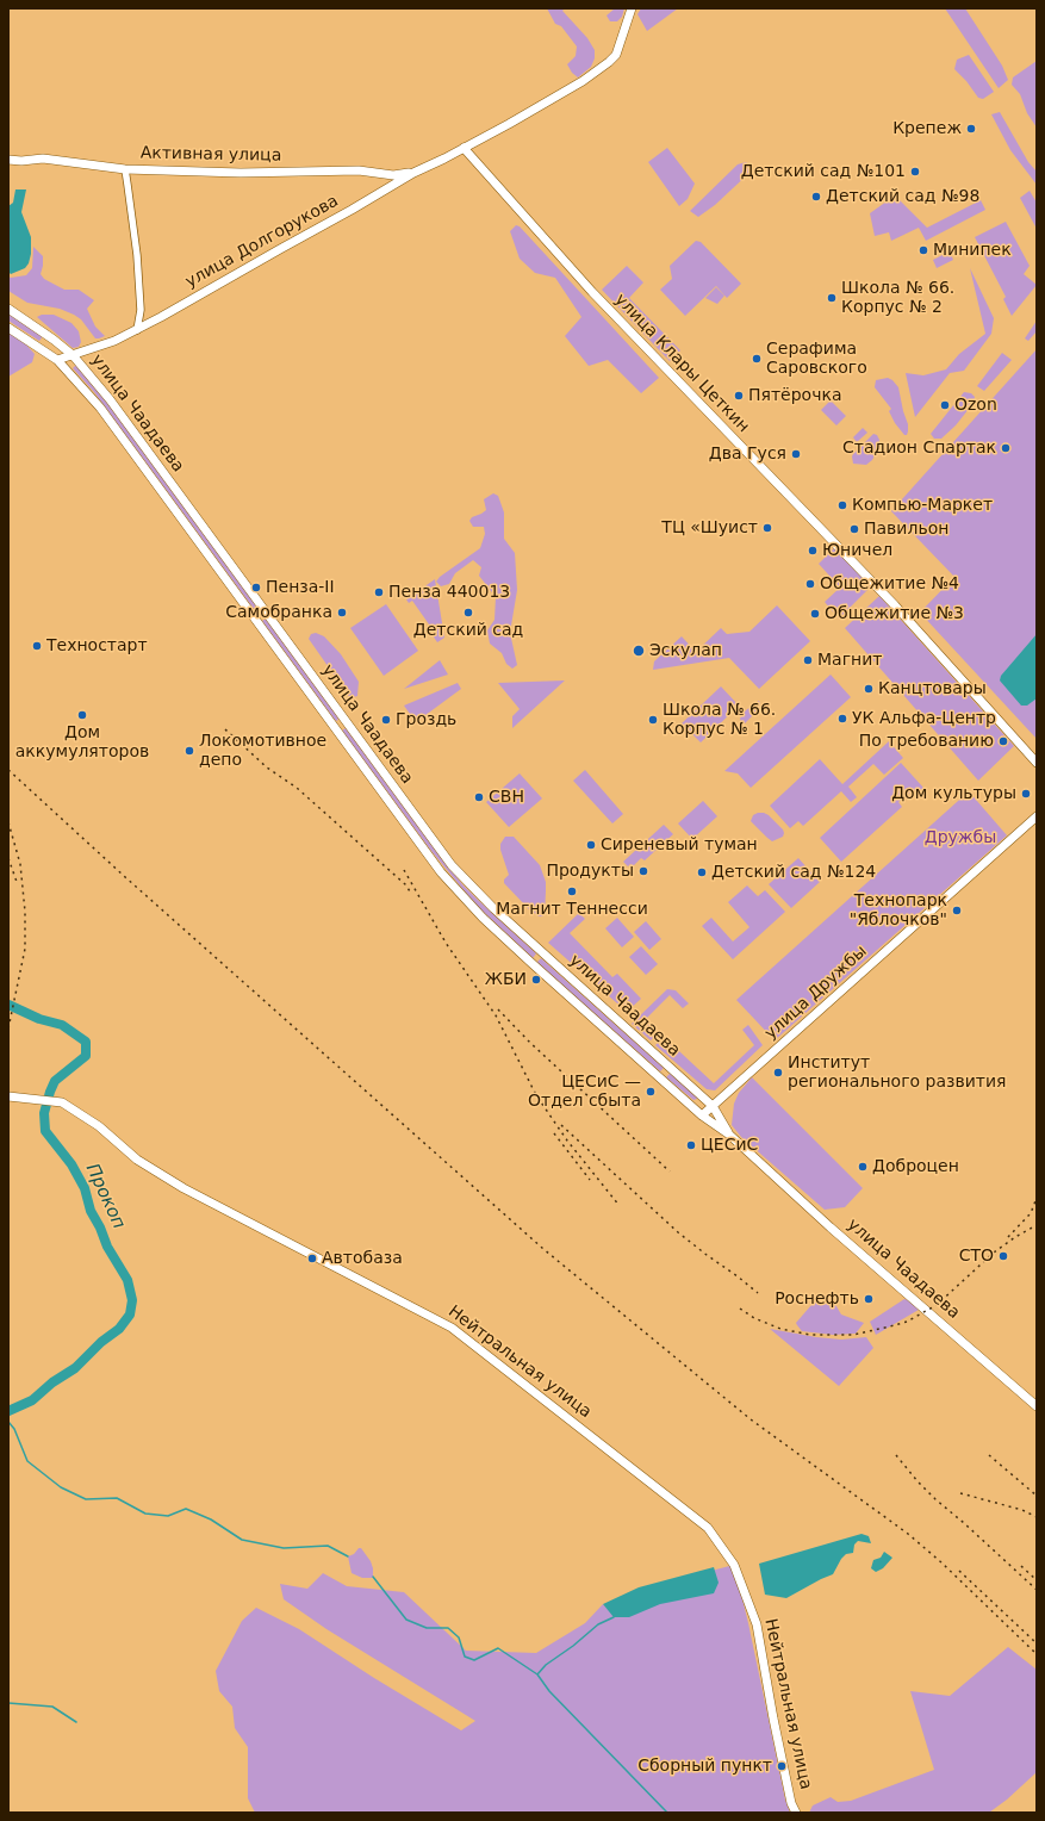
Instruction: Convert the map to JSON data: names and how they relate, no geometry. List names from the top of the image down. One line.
{"streets":{"main road":["Активная улица","улица Долгорукова","улица Клары Цеткин","улица Чаадаева","улица Дружбы","Нейтральная улица"]},"crossings":[["Активная улица","улица Долгорукова"],["улица Долгорукова","улица Клары Цеткин"],["улица Долгорукова","улица Чаадаева"],["улица Чаадаева","улица Дружбы"]],"water":["Прокоп"],"parks":["Дружбы"],"places":["Крепеж","Детский сад №101","Детский сад №98","Минипек","Школа № 66. Корпус № 2","Серафима Саровского","Пятёрочка","Ozon","Стадион Спартак","Два Гуся","Компью-Маркет","ТЦ «Шуист","Павильон","Юничел","Общежитие №4","Пенза-II","Пенза 440013","Самобранка","Детский сад","Общежитие №3","Техностарт","Эскулап","Магнит","Канцтовары","Дом аккумуляторов","УК Альфа-Центр","Гроздь","Школа № 66. Корпус № 1","По требованию","Локомотивное депо","Дом культуры","СВН","Сиреневый туман","Продукты","Детский сад №124","Магнит Теннесси","Технопарк \"Яблочков\"","ЖБИ","Институт регионального развития","ЦЕСиС — Отдел сбыта","ЦЕСиС","Доброцен","СТО","Автобаза","Роснефть","Сборный пункт"]}
